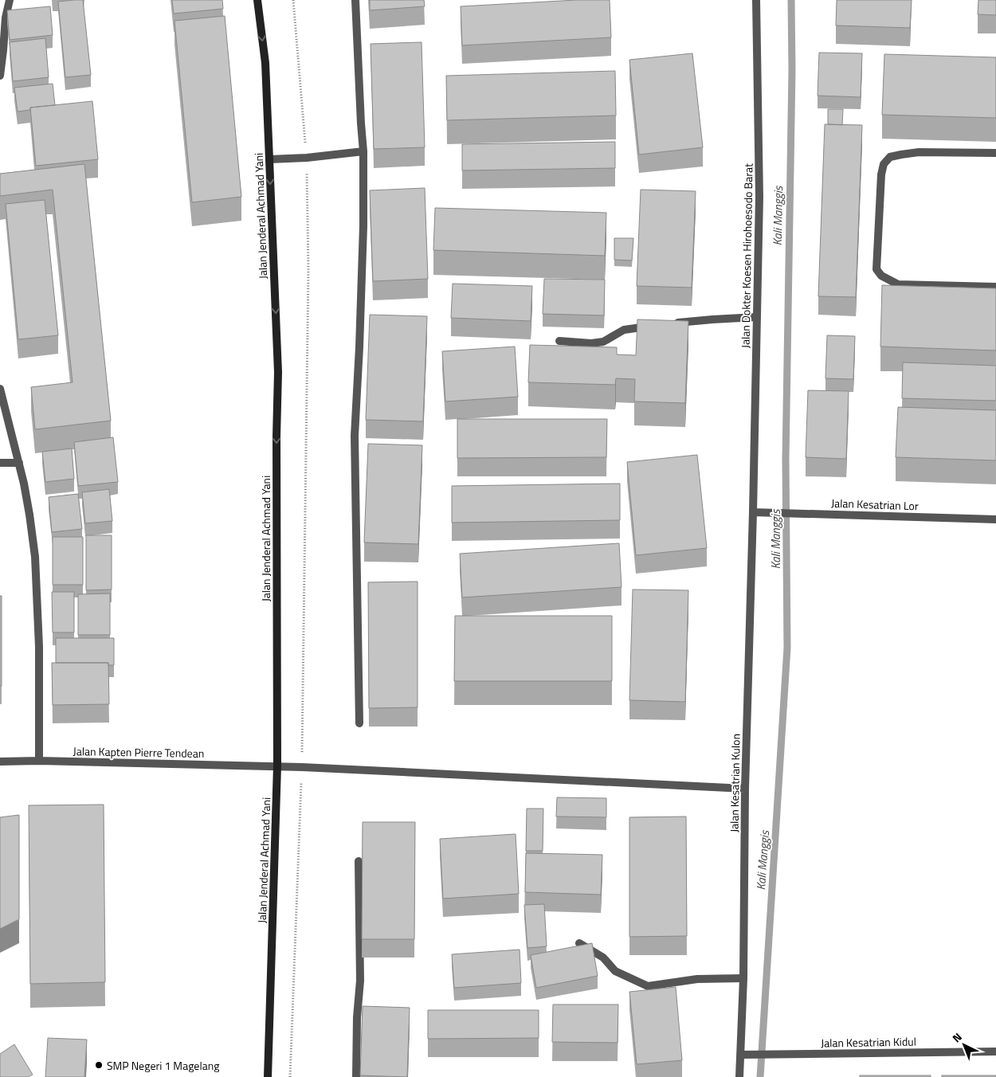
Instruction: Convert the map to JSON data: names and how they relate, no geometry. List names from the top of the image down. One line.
{"streets":{"main road":["Jalan Jenderal Achmad Yani"],"street":["Jalan Dokter Koesen Hirohoesodo Barat","Jalan Kesatrian Lor","Jalan Kapten Pierre Tendean","Jalan Kesatrian Kulon","Jalan Kesatrian Kidul"]},"crossings":[["Jalan Jenderal Achmad Yani","Jalan Kapten Pierre Tendean"],["Jalan Dokter Koesen Hirohoesodo Barat","Jalan Kesatrian Lor"],["Jalan Dokter Koesen Hirohoesodo Barat","Jalan Kesatrian Kulon"],["Jalan Kesatrian Lor","Jalan Kesatrian Kulon"],["Jalan Kapten Pierre Tendean","Jalan Kesatrian Kulon"],["Jalan Kesatrian Kulon","Jalan Kesatrian Kidul"]],"one_way":["Jalan Jenderal Achmad Yani"],"water":["Kali Manggis"],"places":["SMP Negeri 1 Magelang"],"north":"top left"}
